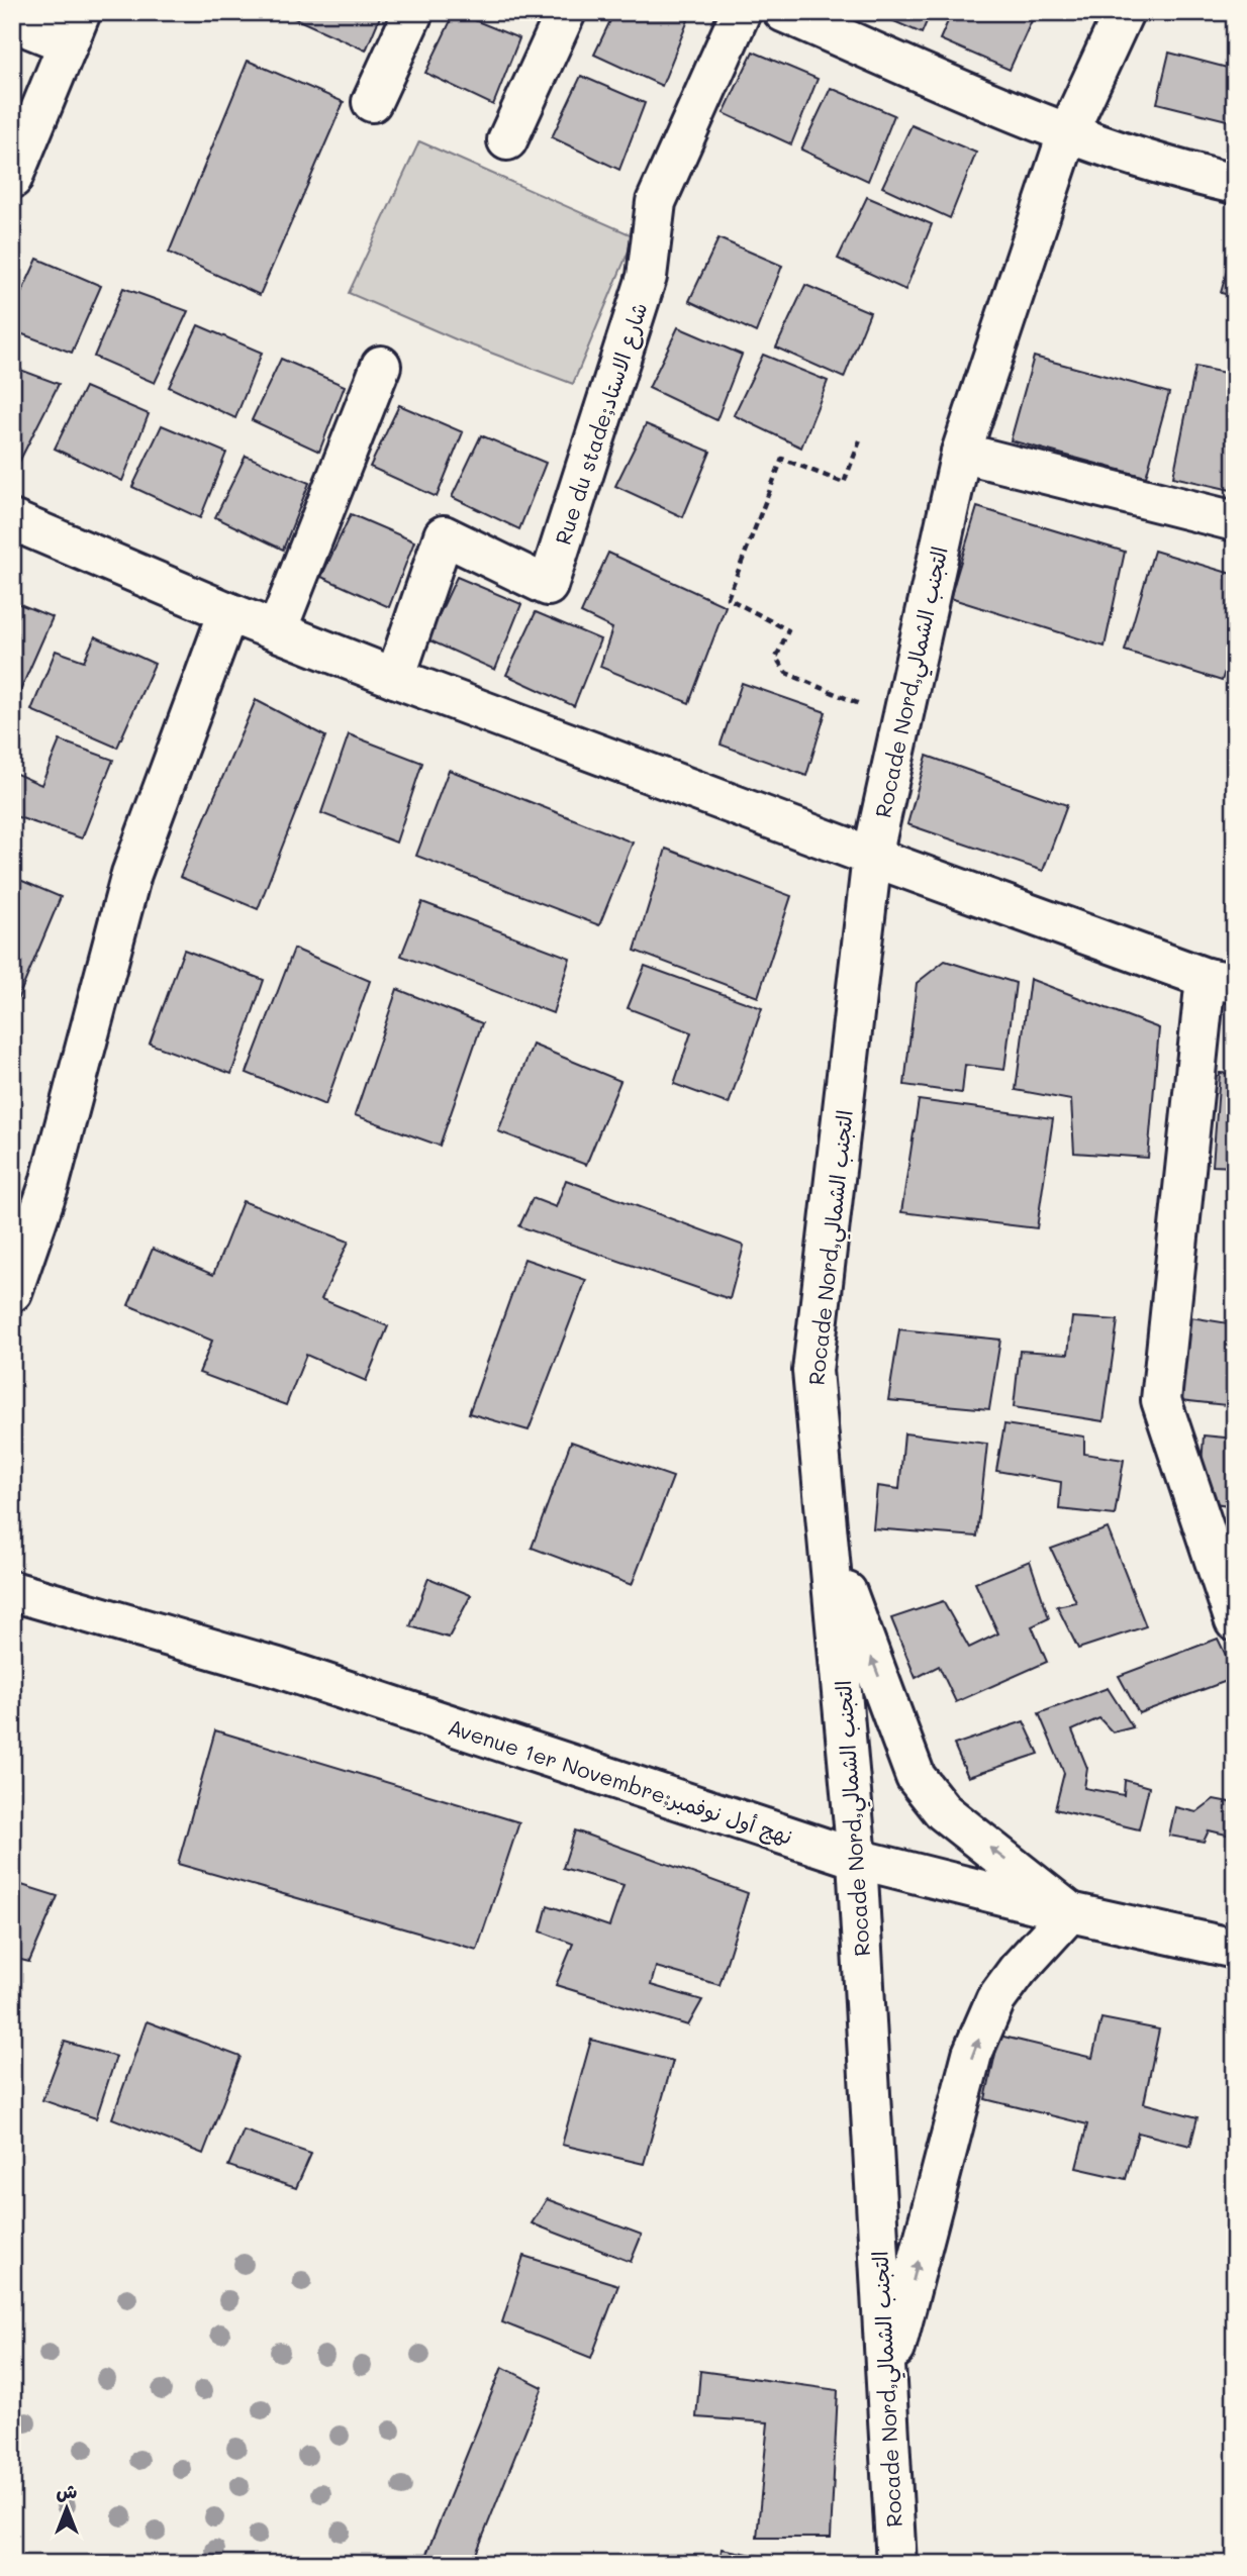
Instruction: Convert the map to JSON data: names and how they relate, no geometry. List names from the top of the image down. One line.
{"streets":{"street":["Rue du stade;شارع الاستاد","Rocade Nord,التجنب الشمالي","Avenue 1er Novembre;نهج أول نوفمبر"]},"crossings":[["Rocade Nord,التجنب الشمالي","Avenue 1er Novembre;نهج أول نوفمبر"]],"north":"top"}
